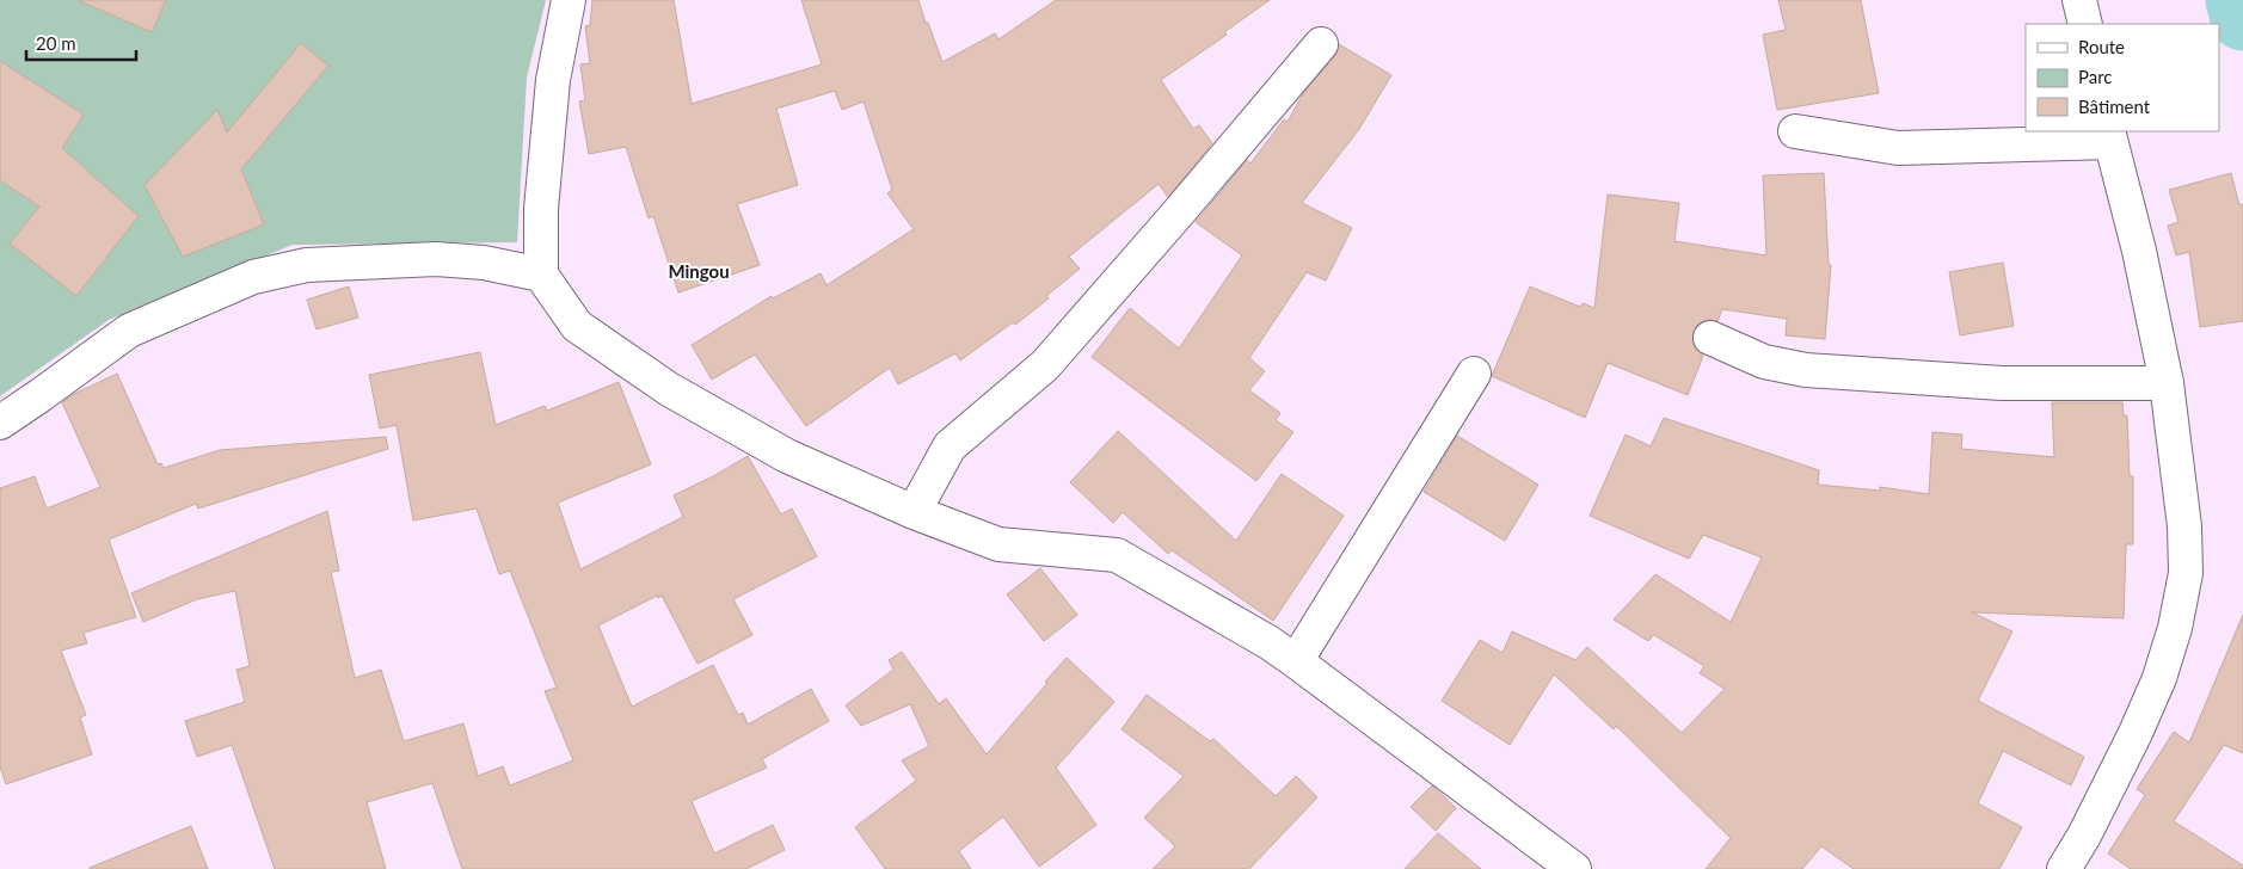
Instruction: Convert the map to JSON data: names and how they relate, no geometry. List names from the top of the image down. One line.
{"districts":["Mingou"],"legend":["Route","Parc","Bâtiment"],"scale_bar":"20 m"}
